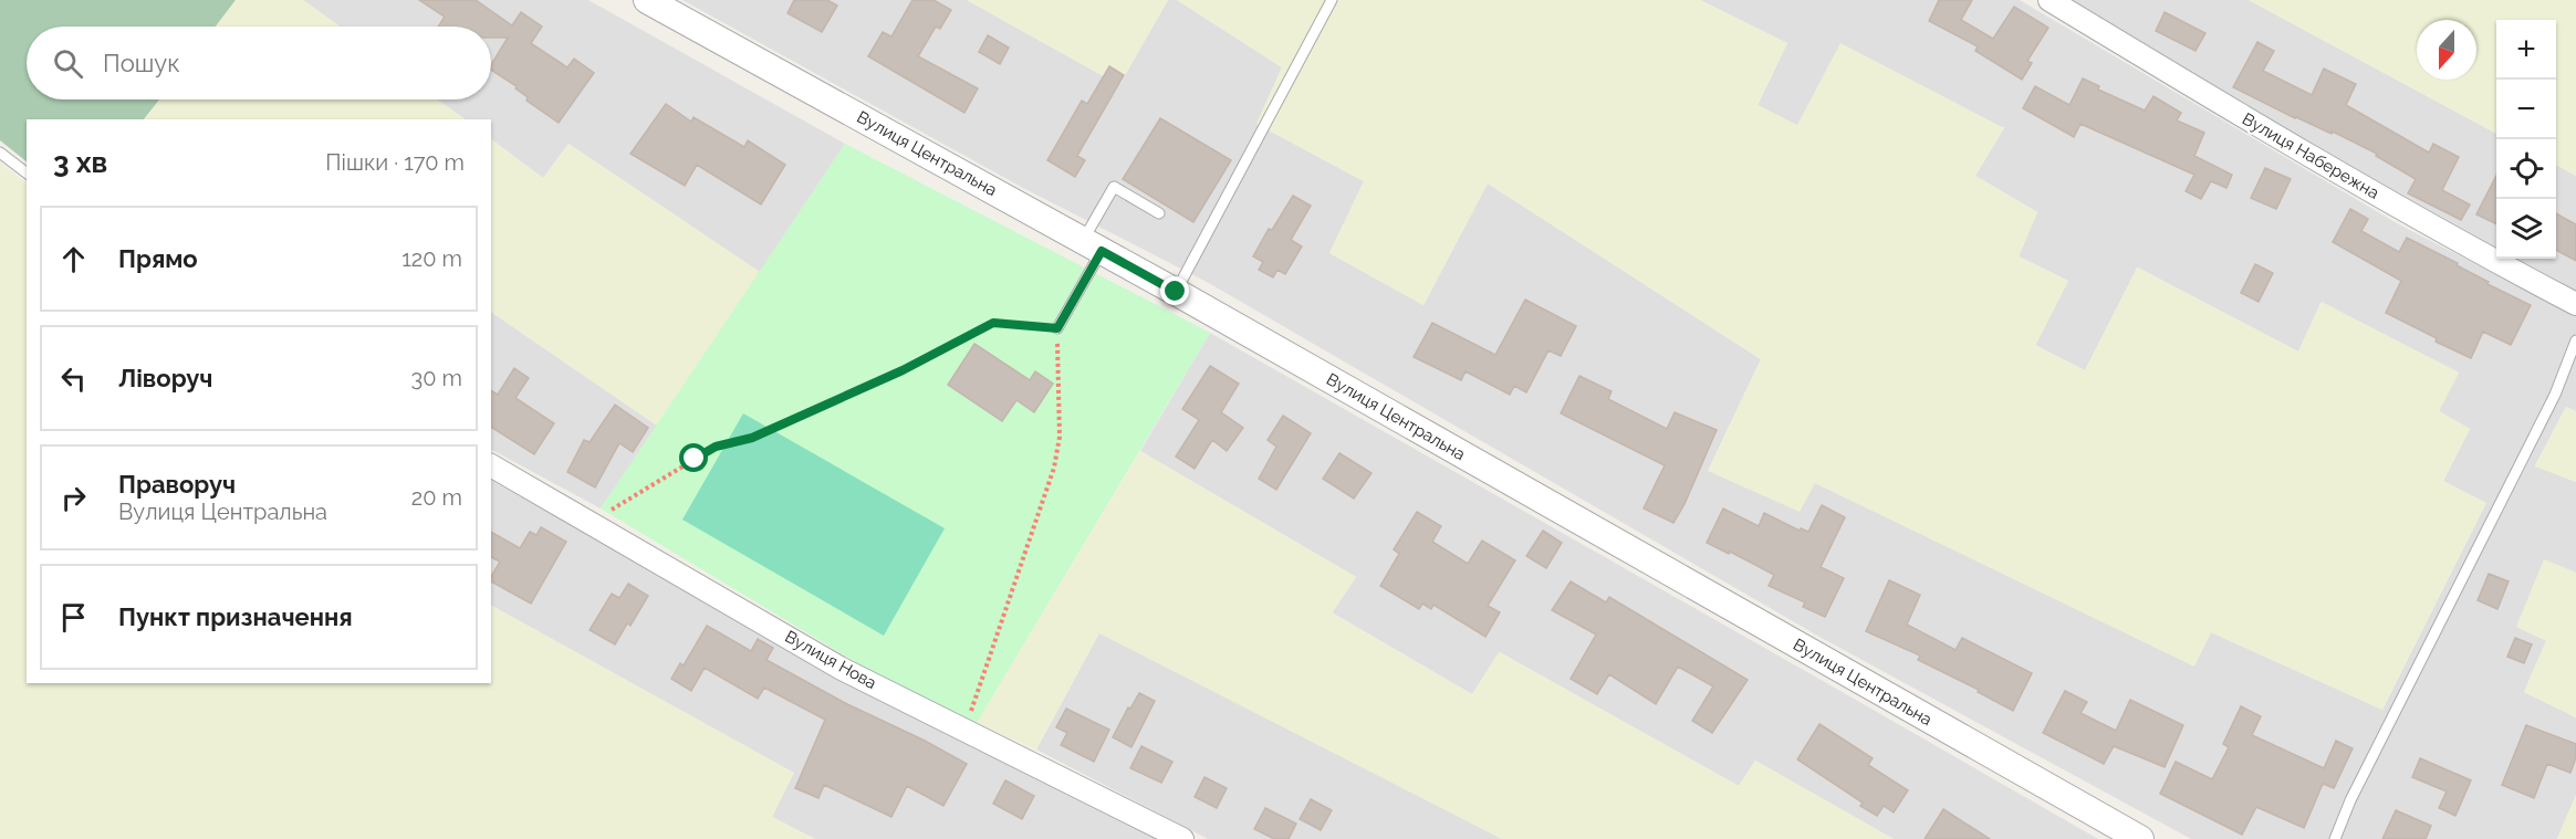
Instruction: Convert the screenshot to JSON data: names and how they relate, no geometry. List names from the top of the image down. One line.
{"streets":{"street":["Вулиця Центральна","Вулиця Набережна","Вулиця Нова"]},"north":"bottom","page":{"map_buttons":["+","−"],"search":"Пошук","heading":["3 хв","Пішки · 170 m"],"list":[["Прямо","120 m"],["Ліворуч","30 m"],["Праворуч","Вулиця Центральна","20 m"],"Пункт призначення"]}}
